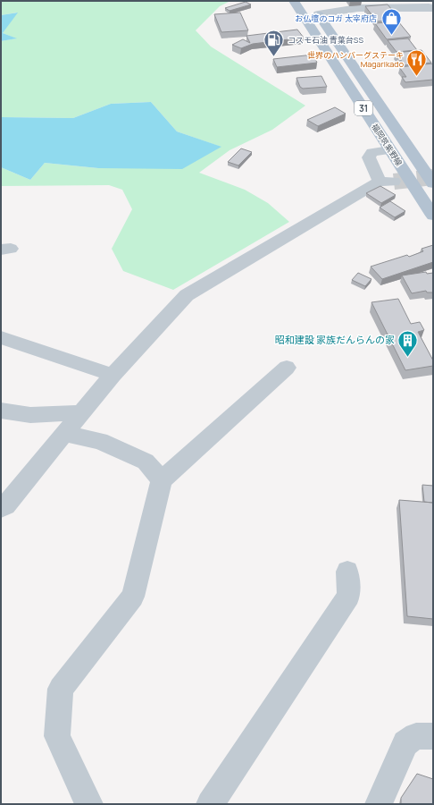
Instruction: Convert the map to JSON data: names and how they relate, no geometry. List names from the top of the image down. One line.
{"streets":{"main road":["31","福岡筑紫野線"]},"places":{"shop":["お仏壇のコガ 太宰府店"],"fuel station":["コスモ石油 青葉台SS"],"restaurant":["世界のハンバーグステーキ Magarikado"],"building":["昭和建設 家族だんらんの家"]}}
